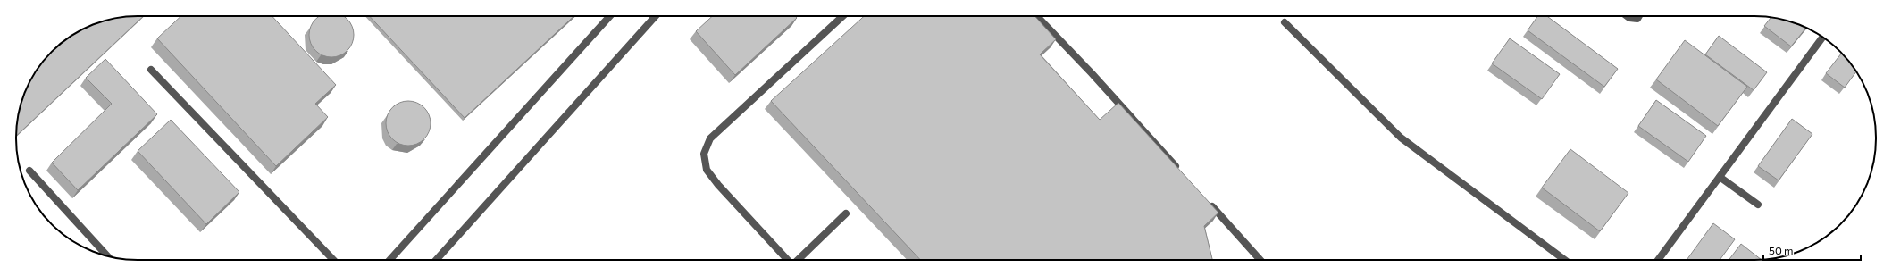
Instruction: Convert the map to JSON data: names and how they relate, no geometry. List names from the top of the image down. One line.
{"scale_bar":"50 m"}
